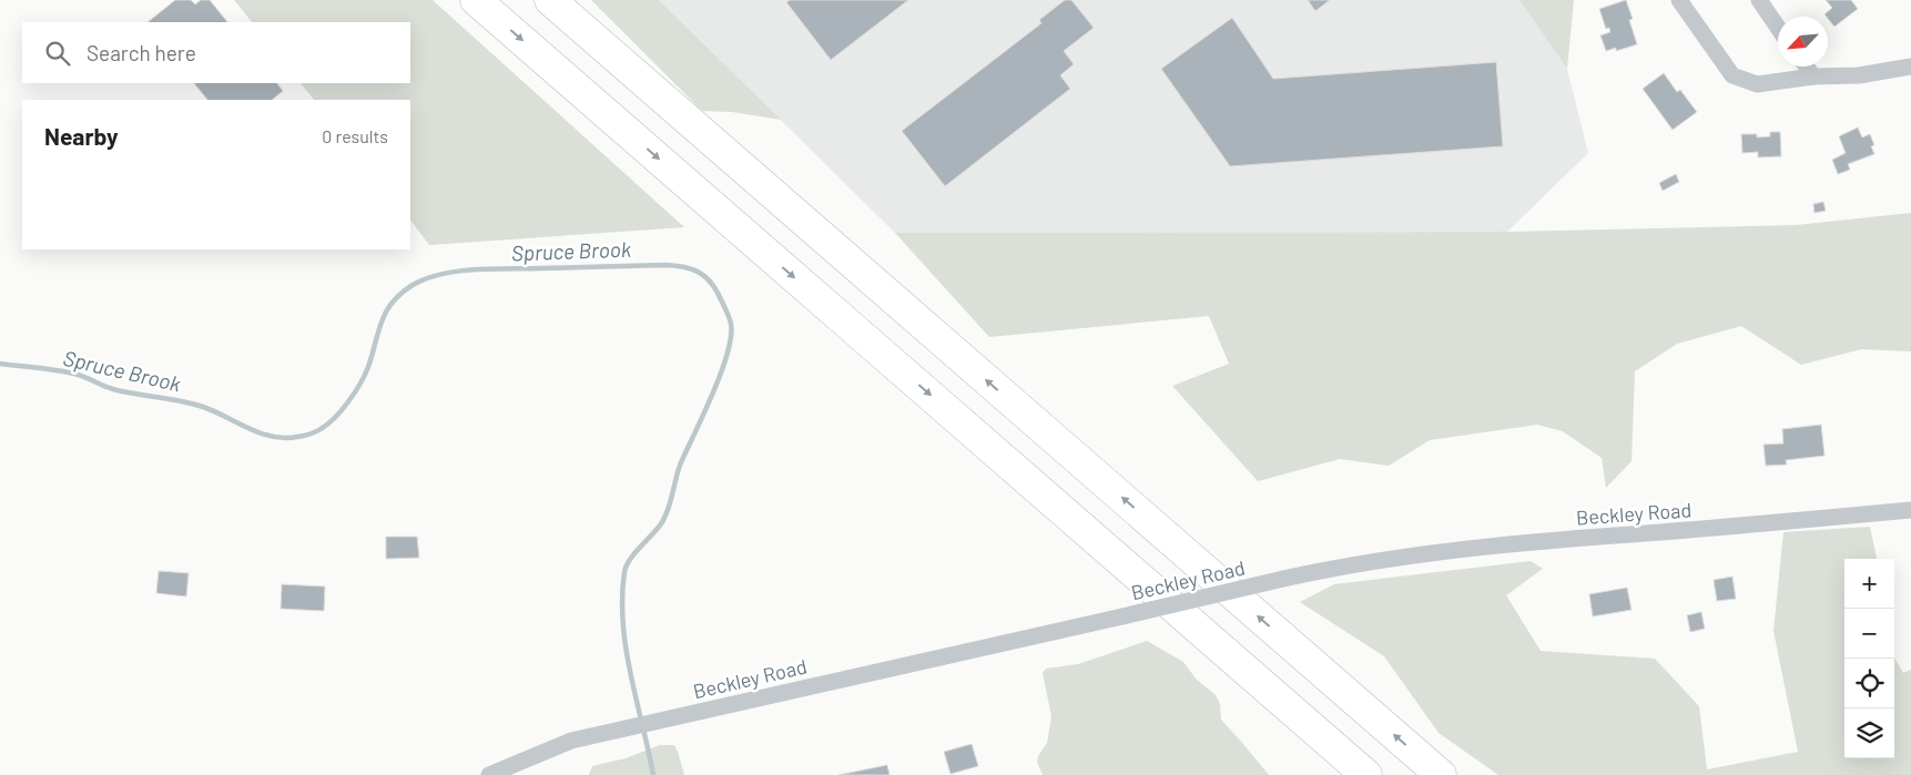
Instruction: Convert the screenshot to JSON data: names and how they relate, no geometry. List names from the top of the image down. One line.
{"streets":{"street":["Beckley Road"]},"water":["Spruce Brook"],"north":"bottom left","page":{"search":"Search here","heading":["Nearby","0 results"],"map_buttons":["+","−"]}}
